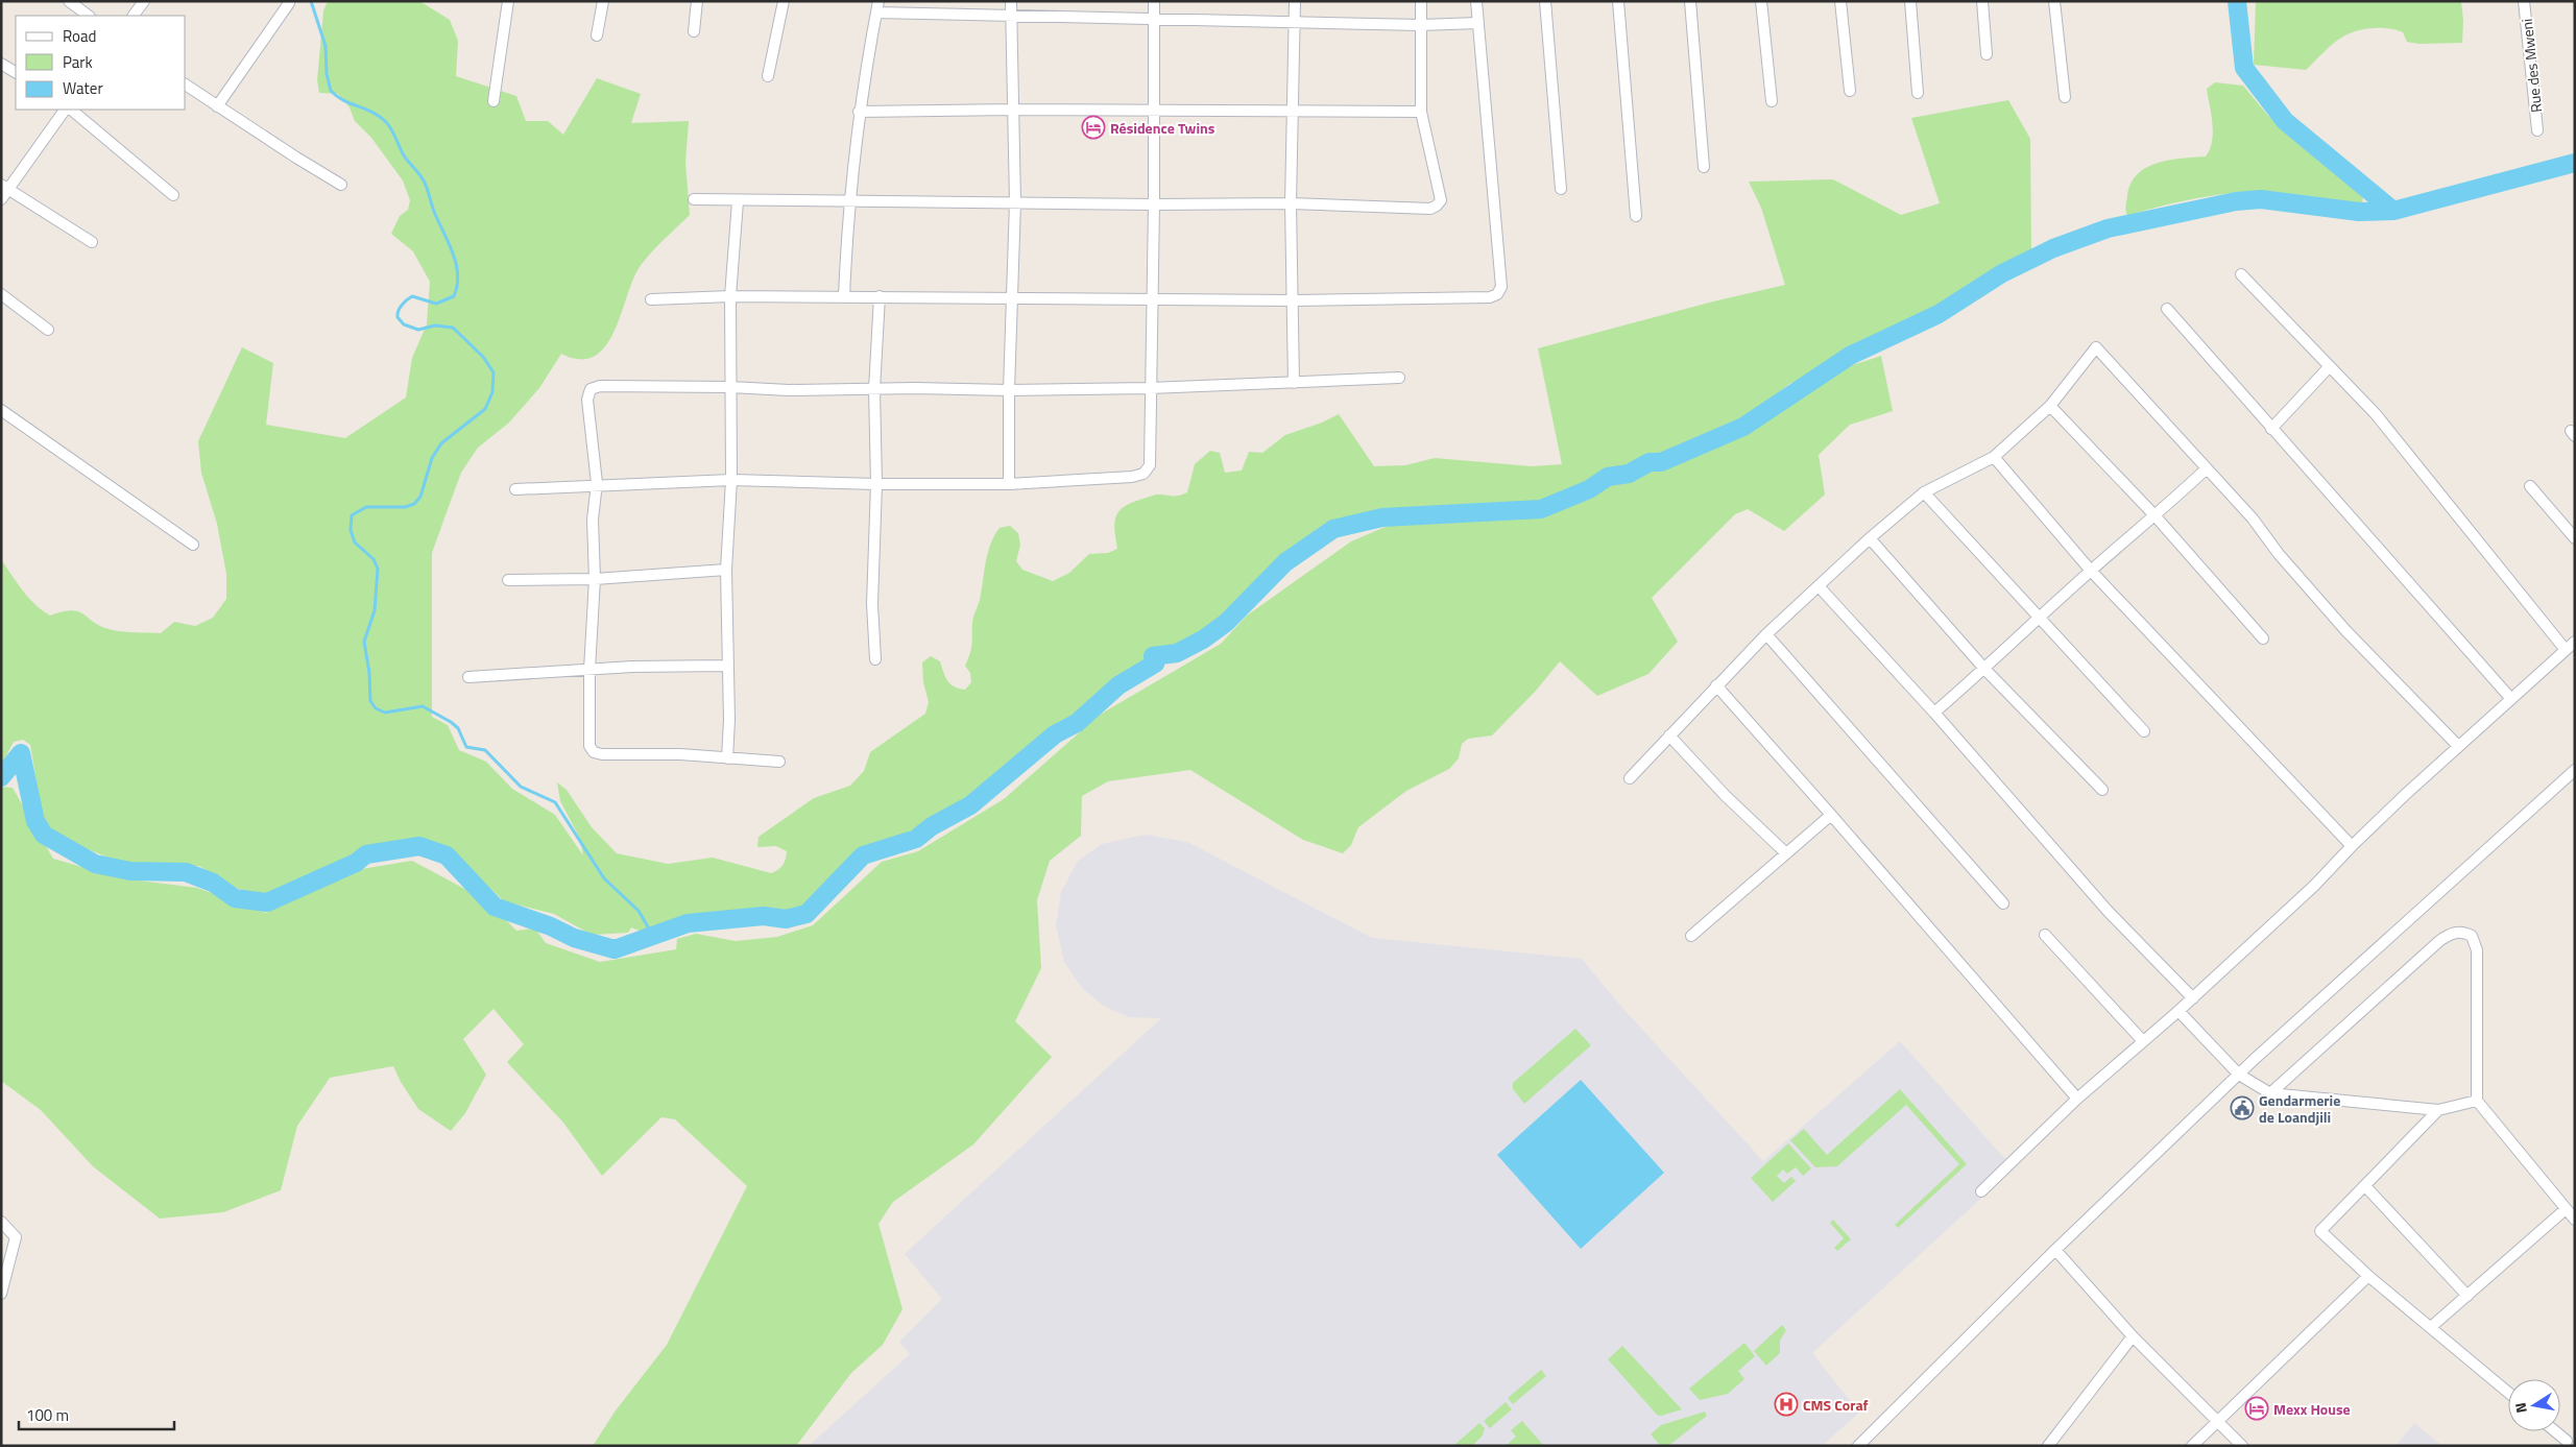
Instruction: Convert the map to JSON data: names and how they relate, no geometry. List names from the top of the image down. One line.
{"streets":{"street":["Rue des Mweni"]},"places":{"hotel":["Résidence Twins","Mexx House"],"public building":["Gendarmerie de Loandjili"],"hospital":["CMS Coraf"]},"legend":["Road","Park","Water"],"scale_bar":"100 m","north":"left"}
